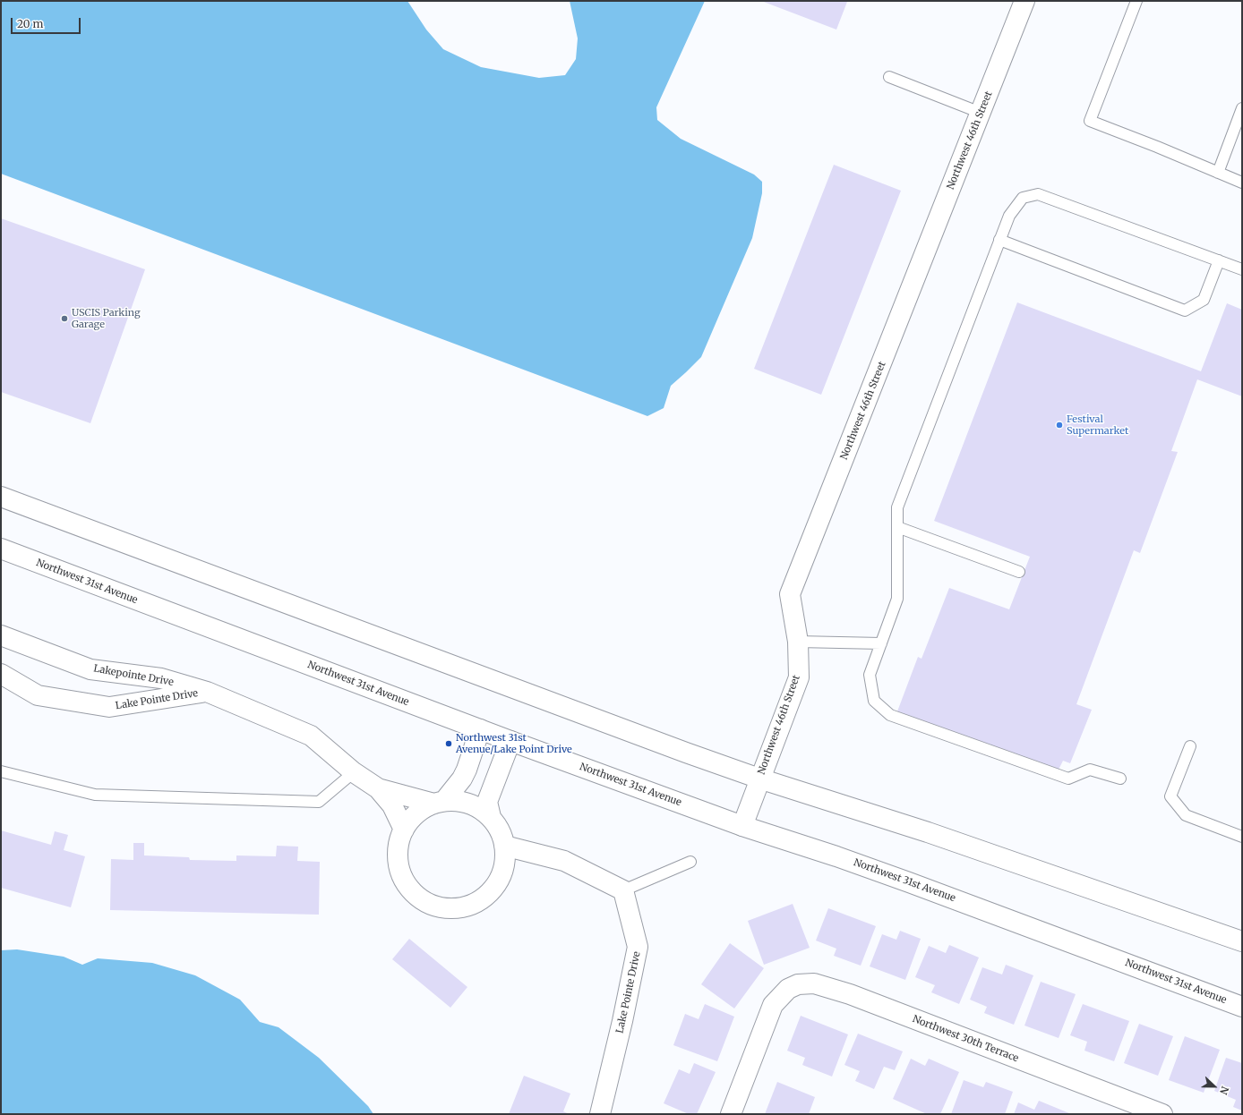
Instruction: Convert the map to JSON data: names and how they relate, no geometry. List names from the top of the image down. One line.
{"streets":{"street":["Northwest 46th Street","Northwest 31st Avenue","Lakepointe Drive","Lake Pointe Drive","Northwest 30th Terrace"]},"crossings":[["Northwest 46th Street","Northwest 31st Avenue"],["Lakepointe Drive","Lake Pointe Drive"]],"places":["USCIS Parking Garage","Festival Supermarket","Northwest 31st Avenue/Lake Point Drive"],"scale_bar":"20 m","north":"right"}
